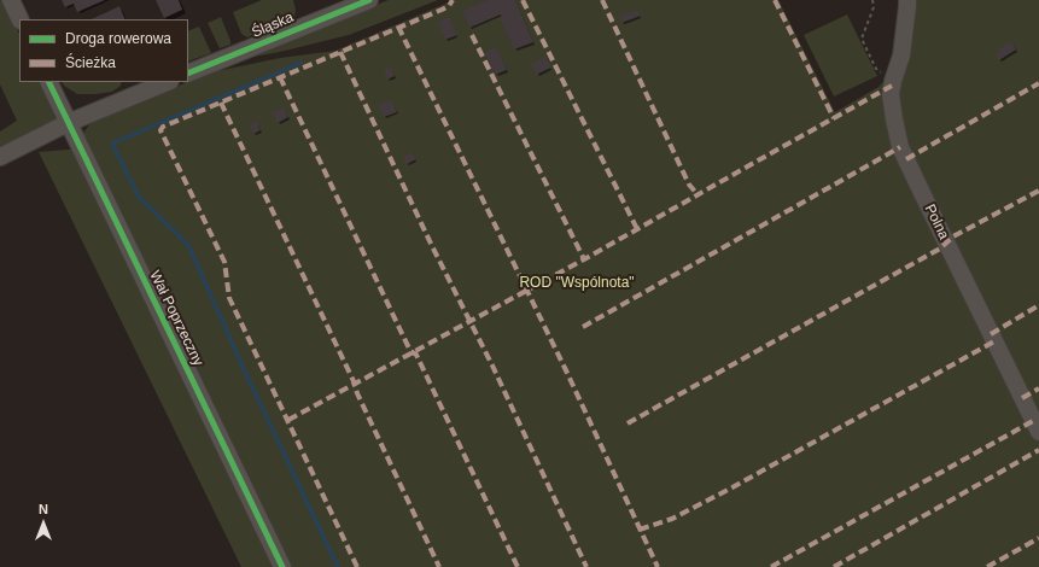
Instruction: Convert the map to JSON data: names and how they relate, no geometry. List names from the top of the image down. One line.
{"streets":{"street":["Śląska","Polna","Wał Poprzeczny"]},"parks":["ROD \"Wspólnota\""],"legend":["Droga rowerowa","Ścieżka"],"north":"top"}
